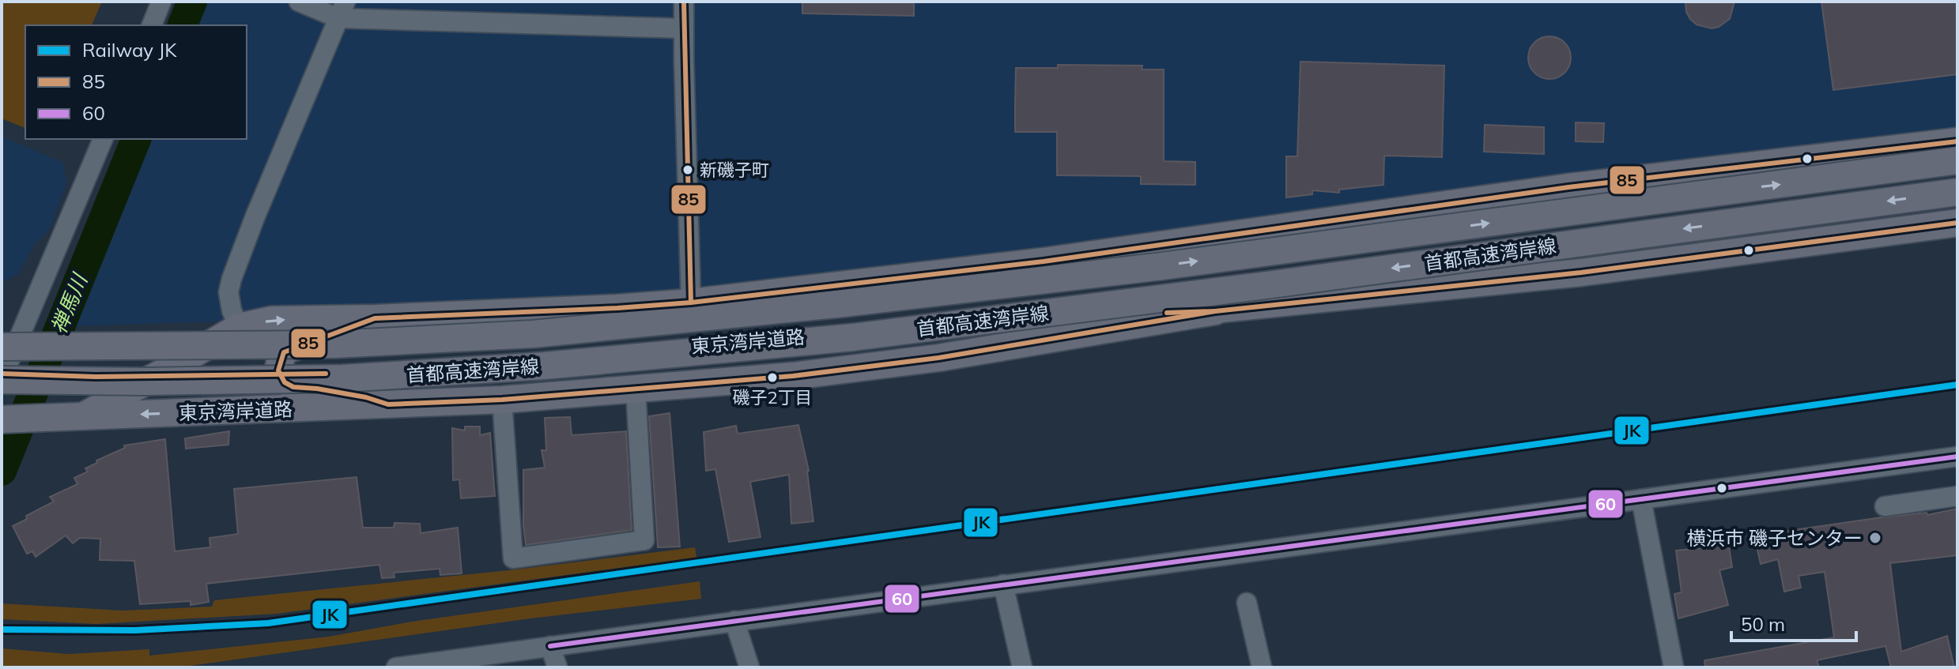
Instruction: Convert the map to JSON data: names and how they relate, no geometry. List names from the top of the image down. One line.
{"streets":{"highway":["首都高速湾岸線","東京湾岸道路"]},"water":["禅馬川"],"places":["新磯子町","磯子2丁目","横浜市 磯子センター"],"lines":["transit line 85","rail line JK","transit line 60"],"legend":["Railway JK","85","60"],"scale_bar":"50 m"}
